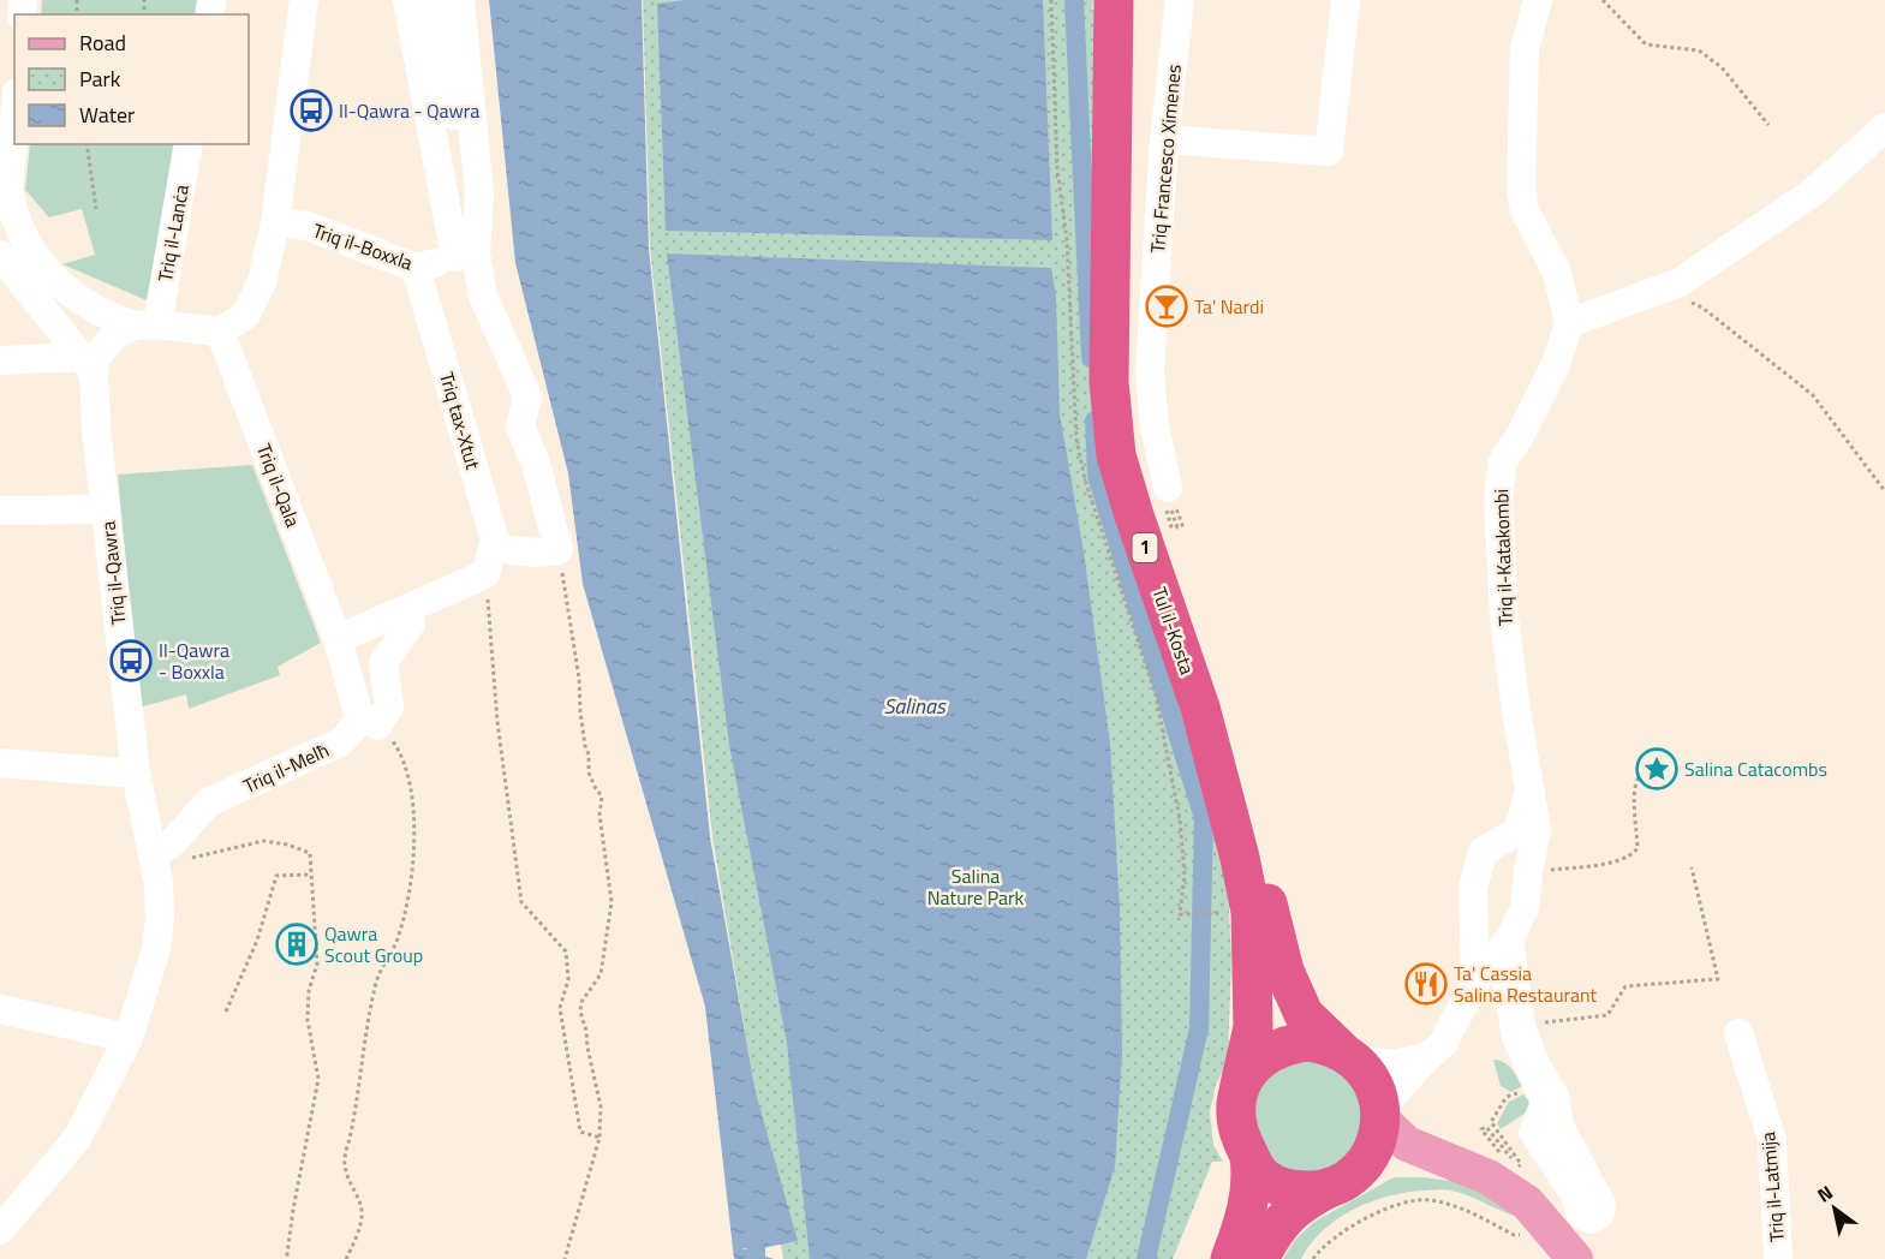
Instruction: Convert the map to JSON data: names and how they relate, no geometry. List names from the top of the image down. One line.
{"streets":{"highway":["1","Tul il-Kosta"],"street":["Triq Francesco Ximenes","Triq il-Lanċa","Triq il-Boxxla","Triq tax-Xtut","Triq il-Qala","Triq il-Katakombi","Triq il-Qawra","Triq il-Melħ","Triq il-Latmija"]},"crossings":[["Triq il-Lanċa","Triq il-Qawra"],["Triq il-Boxxla","Triq tax-Xtut"],["1","Triq il-Katakombi"],["1","Tul il-Kosta"],["Triq il-Katakombi","Tul il-Kosta"],["Triq il-Qawra","Triq il-Melħ"]],"water":["Salinas"],"parks":["Salina Nature Park"],"places":{"bus stop":["Il-Qawra - Qawra","Il-Qawra - Boxxla"],"bar":["Ta' Nardi"],"place":["Salina Catacombs"],"building":["Qawra Scout Group"],"restaurant":["Ta' Cassia Salina Restaurant"]},"legend":["Road","Park","Water"],"north":"top left"}
